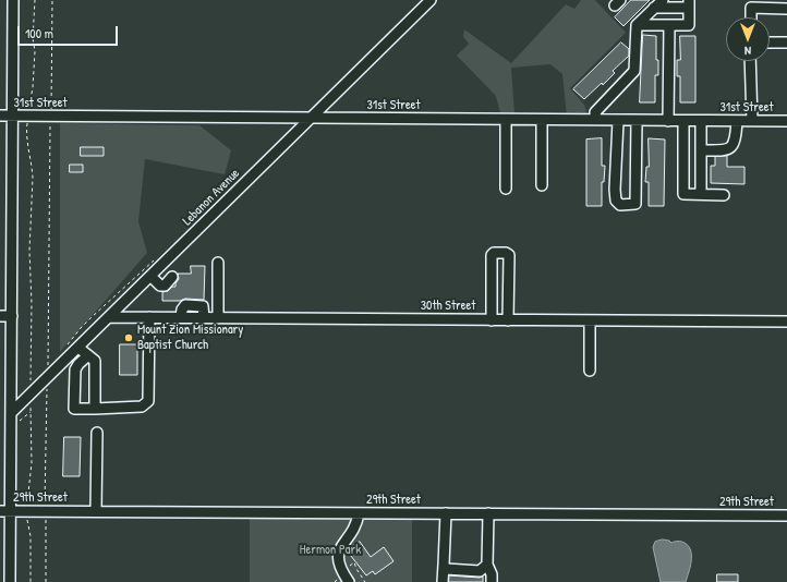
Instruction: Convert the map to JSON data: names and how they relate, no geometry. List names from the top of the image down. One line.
{"streets":{"street":["31st Street","Lebanon Avenue","30th Street","29th Street"]},"crossings":[["31st Street","Lebanon Avenue"],["Lebanon Avenue","30th Street"]],"parks":["Hermon Park"],"places":["Mount Zion Missionary Baptist Church"],"scale_bar":"100 m","north":"bottom"}
